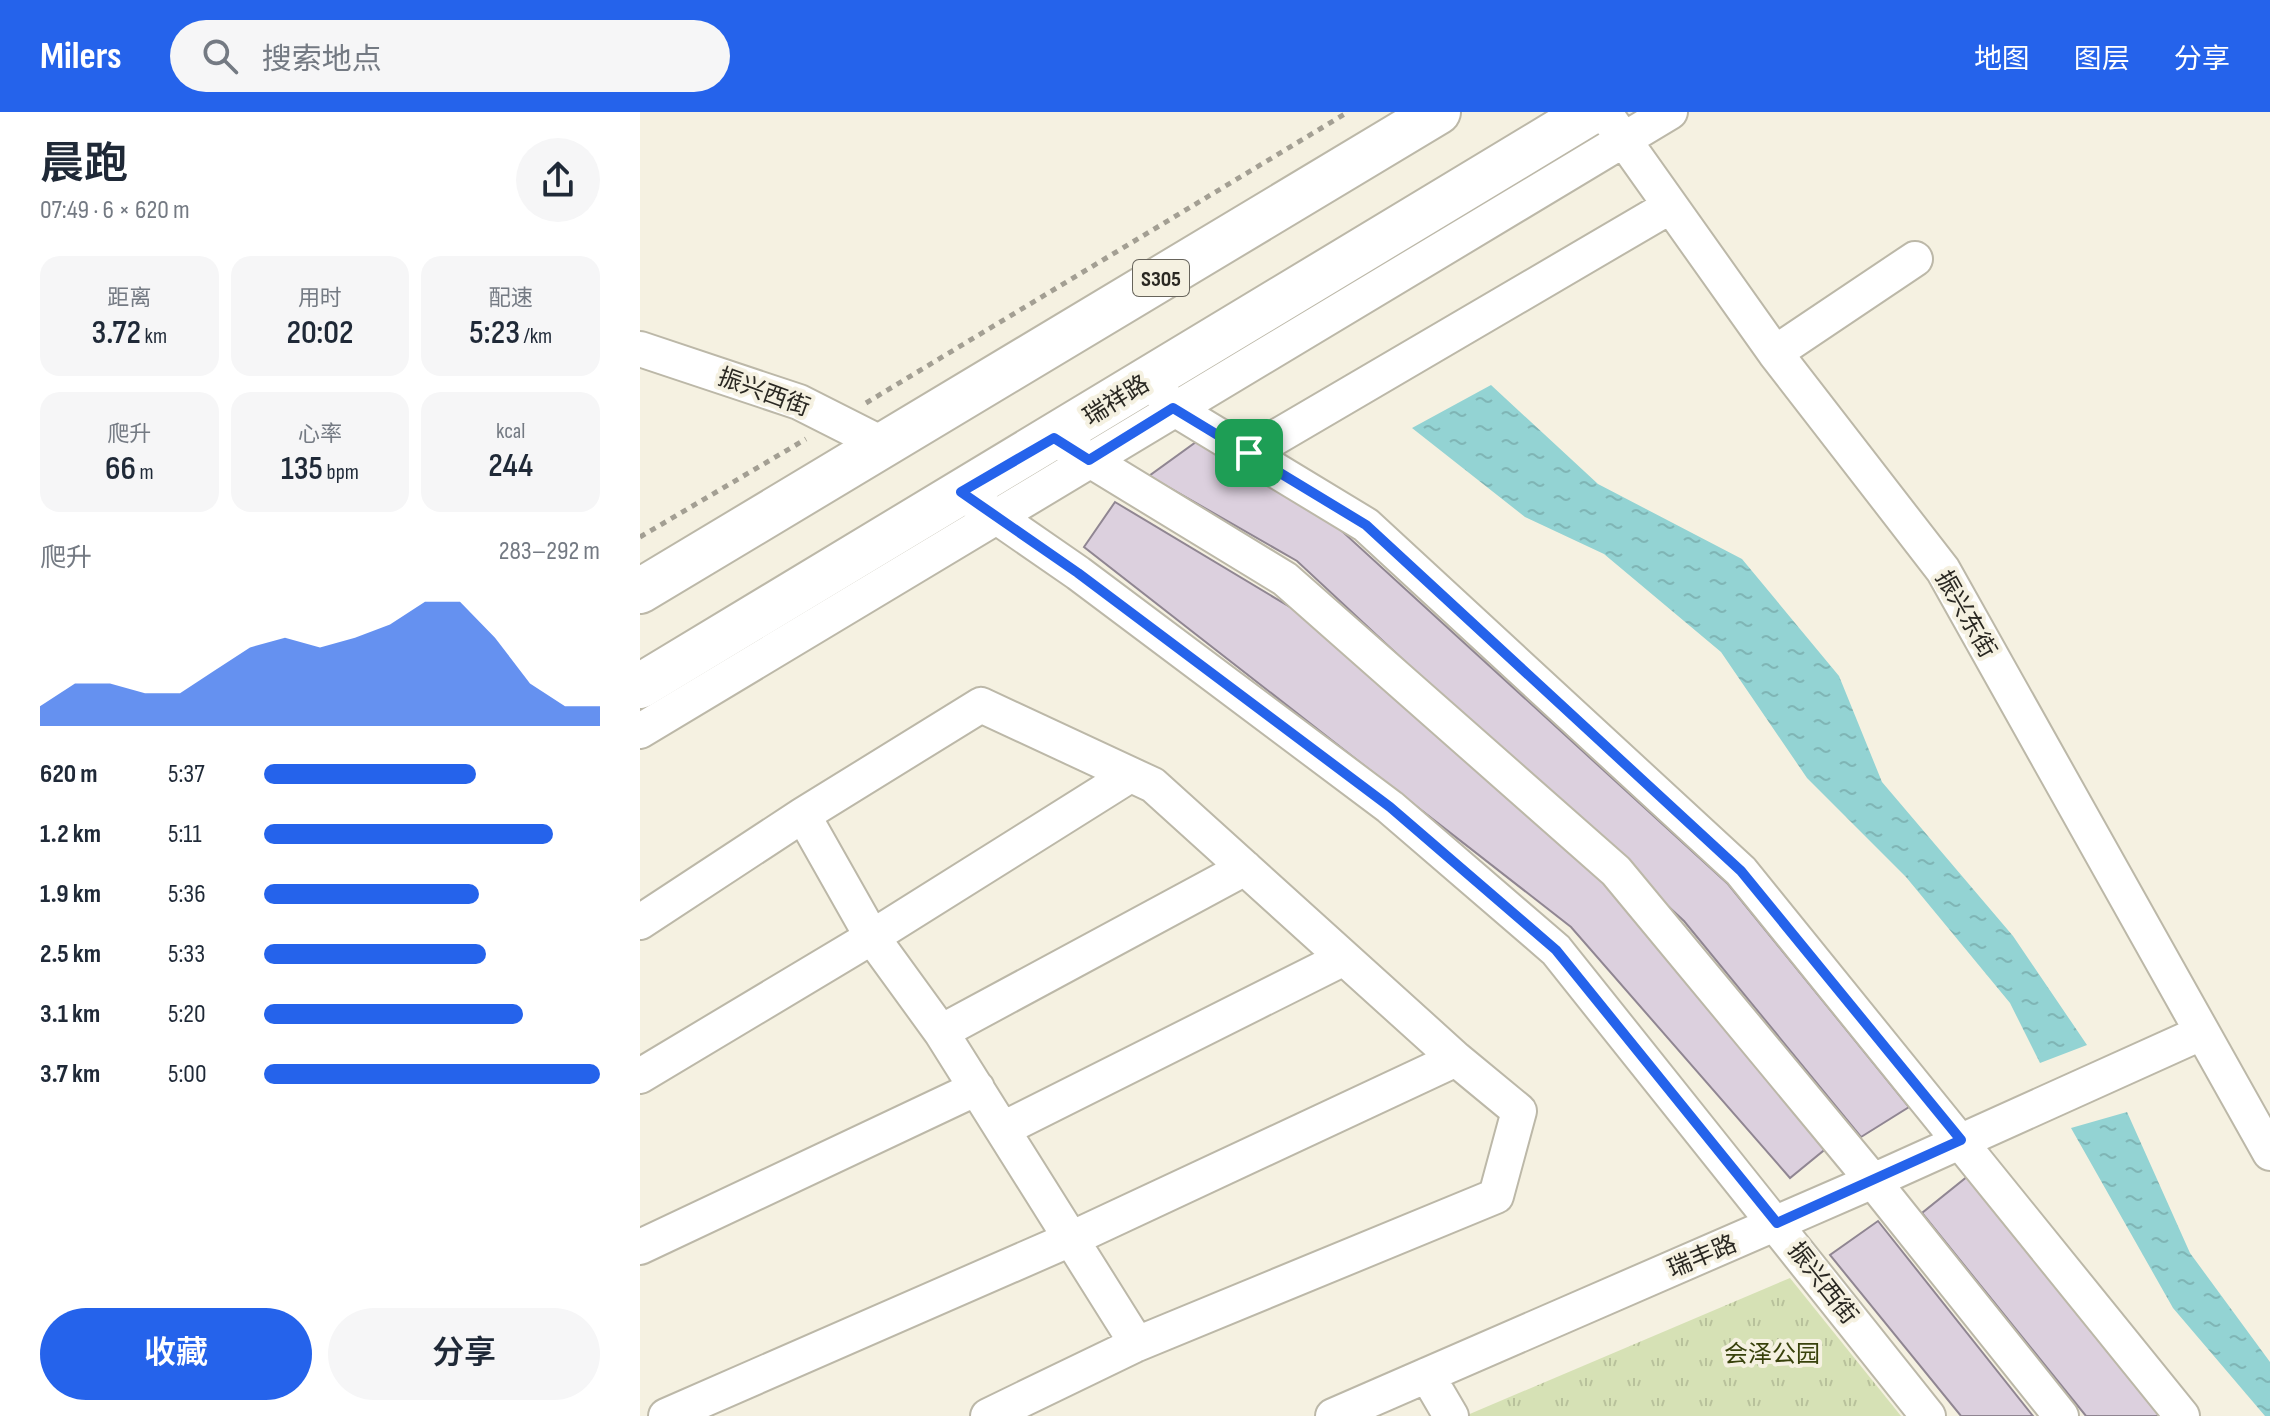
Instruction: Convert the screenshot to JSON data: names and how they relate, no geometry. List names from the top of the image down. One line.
{"streets":{"main road":["S305","瑞祥路"],"street":["振兴西街","振兴东街","瑞丰路"]},"crossings":[["S305","振兴西街"],["振兴西街","瑞祥路"],["振兴西街","瑞丰路"],["瑞祥路","振兴东街"],["振兴东街","瑞丰路"]],"parks":["会泽公园"],"page":{"header":"Milers","search":"搜索地点","nav":["地图","图层","分享"],"heading":["晨跑","07:49 · 6 × 620 m"],"stats":[["距离","3.72 km"],["用时","20:02"],["配速","5:23 /km"],["爬升","66 m"],["心率","135 bpm"],["kcal","244"]],"chart":["爬升","283–292 m"],"list":[{"name":"620 m","note":"5:37"},{"name":"1.2 km","note":"5:11"},{"name":"1.9 km","note":"5:36"},{"name":"2.5 km","note":"5:33"},{"name":"3.1 km","note":"5:20"},{"name":"3.7 km","note":"5:00"}],"buttons":["收藏","分享"]}}
